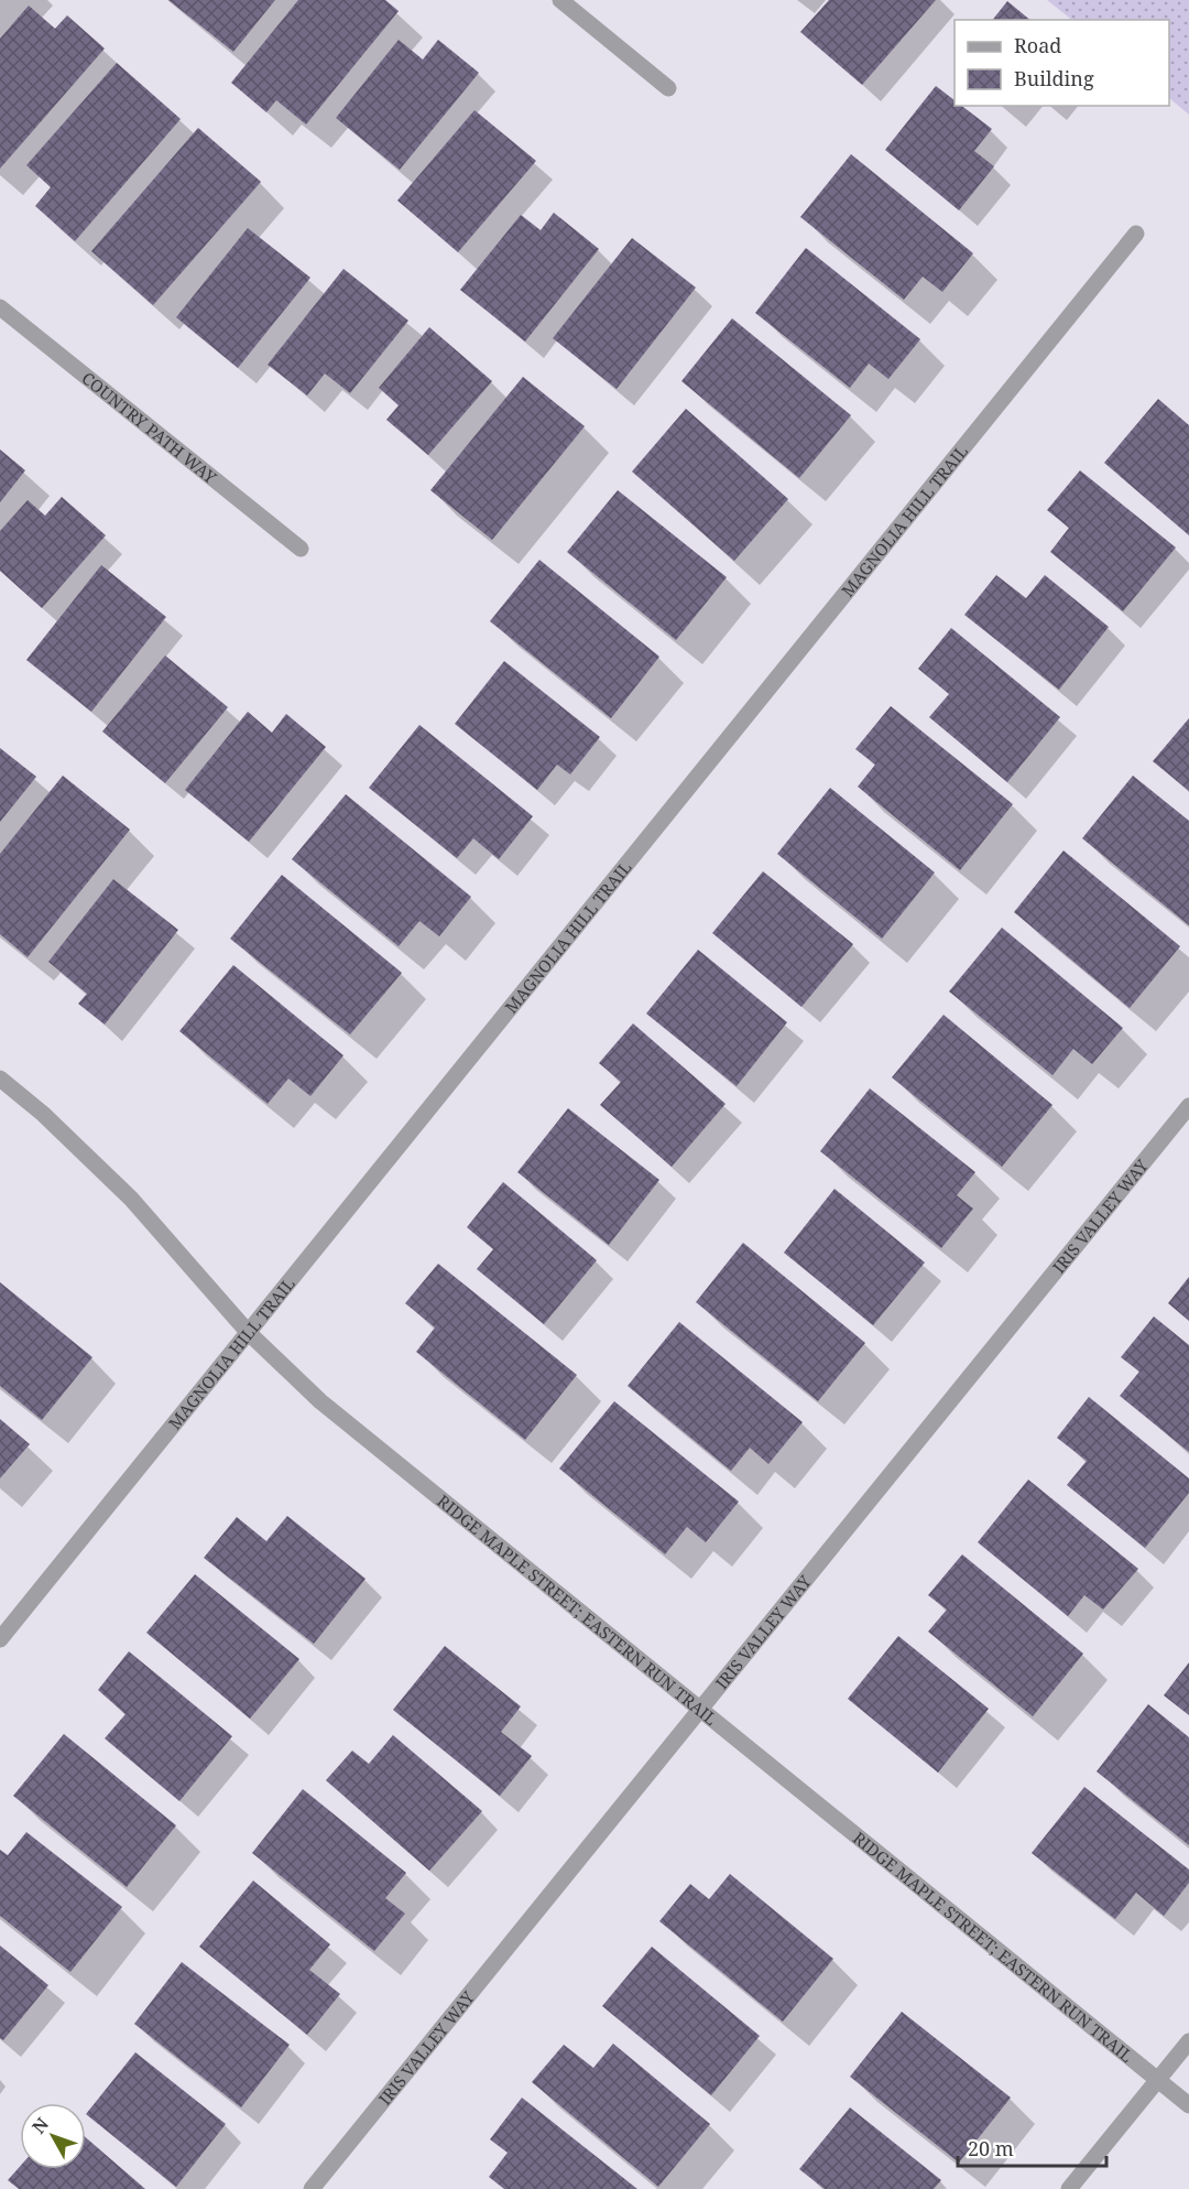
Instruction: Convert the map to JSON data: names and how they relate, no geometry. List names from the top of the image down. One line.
{"streets":{"street":["COUNTRY PATH WAY","MAGNOLIA HILL TRAIL","IRIS VALLEY WAY","RIDGE MAPLE STREET; EASTERN RUN TRAIL"]},"crossings":[["MAGNOLIA HILL TRAIL","RIDGE MAPLE STREET; EASTERN RUN TRAIL"],["IRIS VALLEY WAY","RIDGE MAPLE STREET; EASTERN RUN TRAIL"]],"legend":["Road","Building"],"scale_bar":"20 m","north":"top left"}
